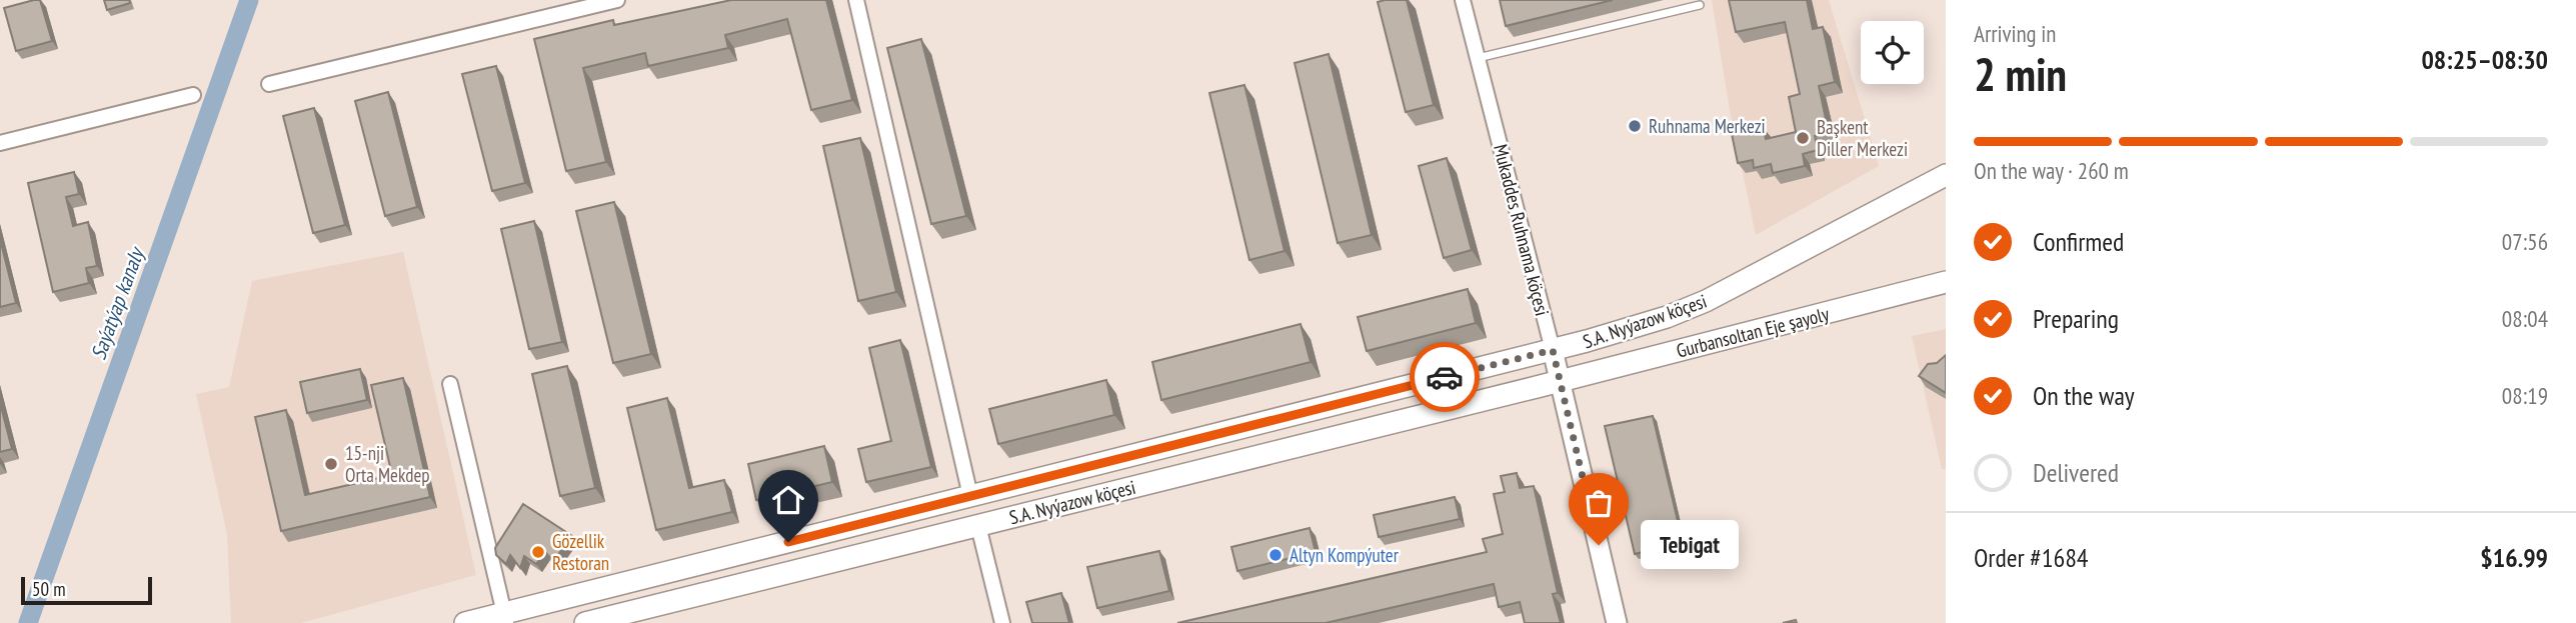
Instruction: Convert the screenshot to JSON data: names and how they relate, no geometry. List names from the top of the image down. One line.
{"streets":{"main road":["S.A. Nyýazow köçesi","Gurbansoltan Eje şayoly"],"street":["Mukaddes Ruhnama köçesi"]},"crossings":[["Mukaddes Ruhnama köçesi","S.A. Nyýazow köçesi"],["Mukaddes Ruhnama köçesi","Gurbansoltan Eje şayoly"],["S.A. Nyýazow köçesi","Gurbansoltan Eje şayoly"]],"water":["Saýatýap kanaly"],"places":["Ruhnama Merkezi","Başkent Diller Merkezi","15-nji Orta Mekdep","Tebigat","Gözellik Restoran","Altyn Kompýuter"],"scale_bar":"50 m","page":{"heading":["2 min","Arriving in","08:25–08:30"],"panel":["Order #1684","$16.99"],"bar":"On the way · 260 m","list":[["Confirmed","07:56"],["Preparing","08:04"],["On the way","08:19"],"Delivered"],"bubble":"Tebigat","scale":"50 m"}}
